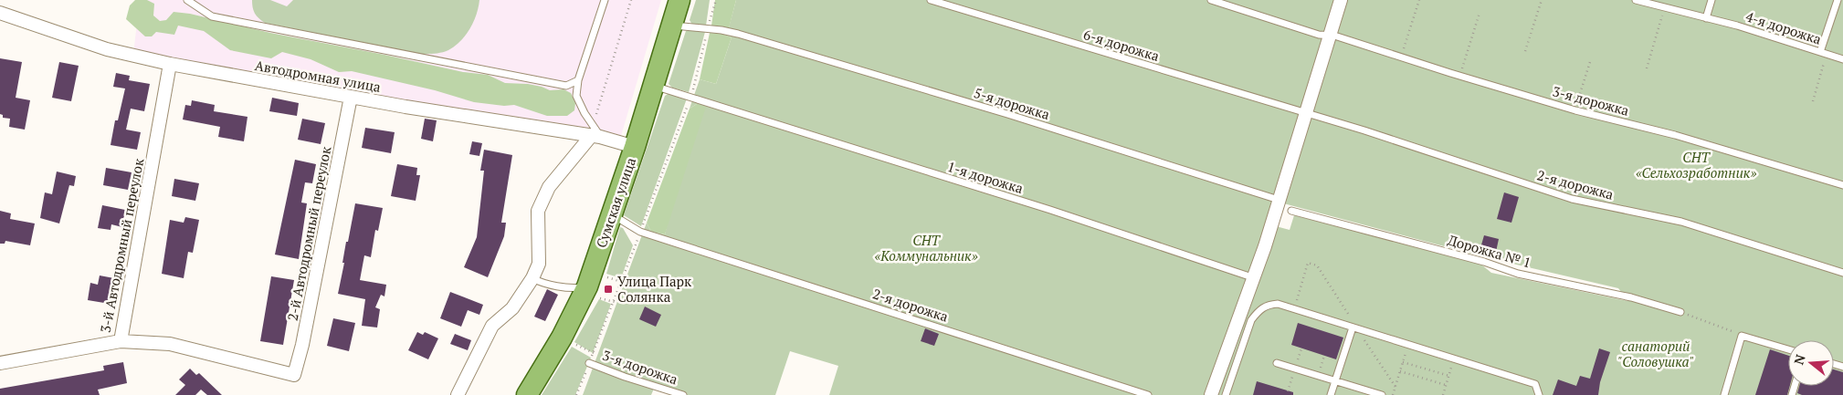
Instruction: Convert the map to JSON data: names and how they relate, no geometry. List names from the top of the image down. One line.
{"streets":{"main road":["Сумская улица"],"street":["Автодромная улица","2-й Автодромный переулок","3-й Автодромный переулок"],"lane":["4-я дорожка","6-я дорожка","3-я дорожка","5-я дорожка","1-я дорожка","2-я дорожка","Дорожка № 1"]},"crossings":[["6-я дорожка","2-я дорожка"],["Автодромная улица","Сумская улица"],["Автодромная улица","2-й Автодромный переулок"],["Автодромная улица","3-й Автодромный переулок"],["5-я дорожка","Сумская улица"],["1-я дорожка","Сумская улица"],["2-я дорожка","Сумская улица"],["2-й Автодромный переулок","3-й Автодромный переулок"]],"parks":["СНТ «Сельхозработник»","СНТ «Коммунальник»","cанаторий \"Соловушка\""],"places":{"transit":["Улица Парк Солянка"]},"north":"left"}
